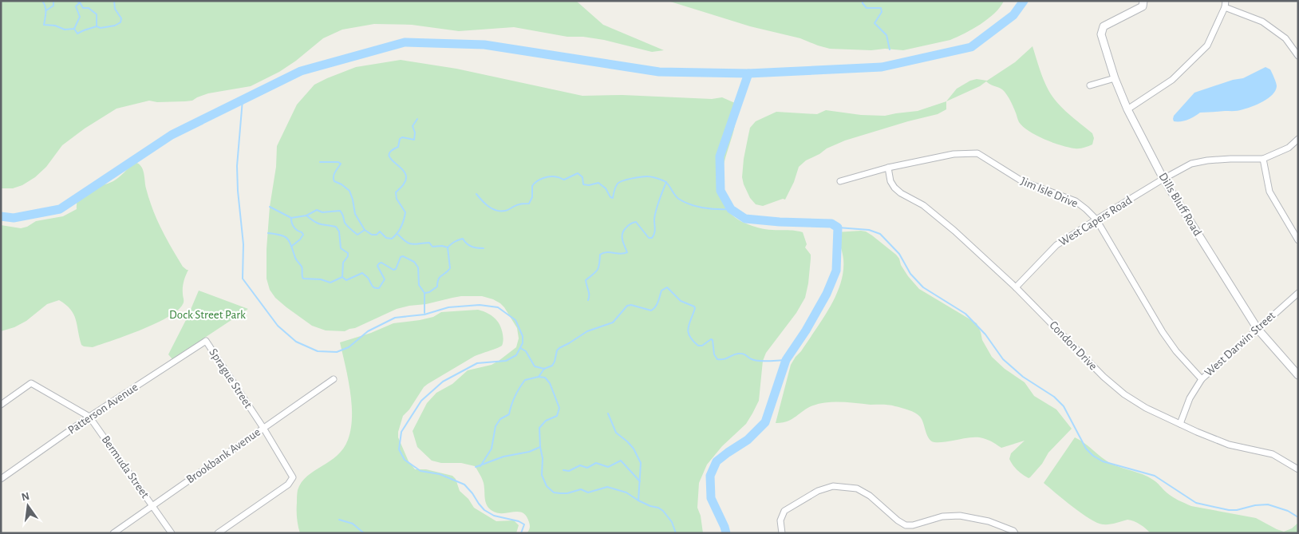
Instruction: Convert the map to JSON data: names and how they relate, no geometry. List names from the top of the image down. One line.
{"streets":{"street":["Jim Isle Drive","Dills Bluff Road","West Capers Road","West Darwin Street","Condon Drive","Sprague Street","Patterson Avenue","Brookbank Avenue","Bermuda Street"]},"crossings":[["Jim Isle Drive","West Capers Road"],["Jim Isle Drive","West Darwin Street"],["Jim Isle Drive","Condon Drive"],["Dills Bluff Road","West Capers Road"],["Dills Bluff Road","West Darwin Street"],["West Capers Road","Condon Drive"],["West Darwin Street","Condon Drive"],["Sprague Street","Patterson Avenue"],["Sprague Street","Brookbank Avenue"],["Patterson Avenue","Bermuda Street"],["Brookbank Avenue","Bermuda Street"]],"parks":["Dock Street Park"],"north":"top"}
